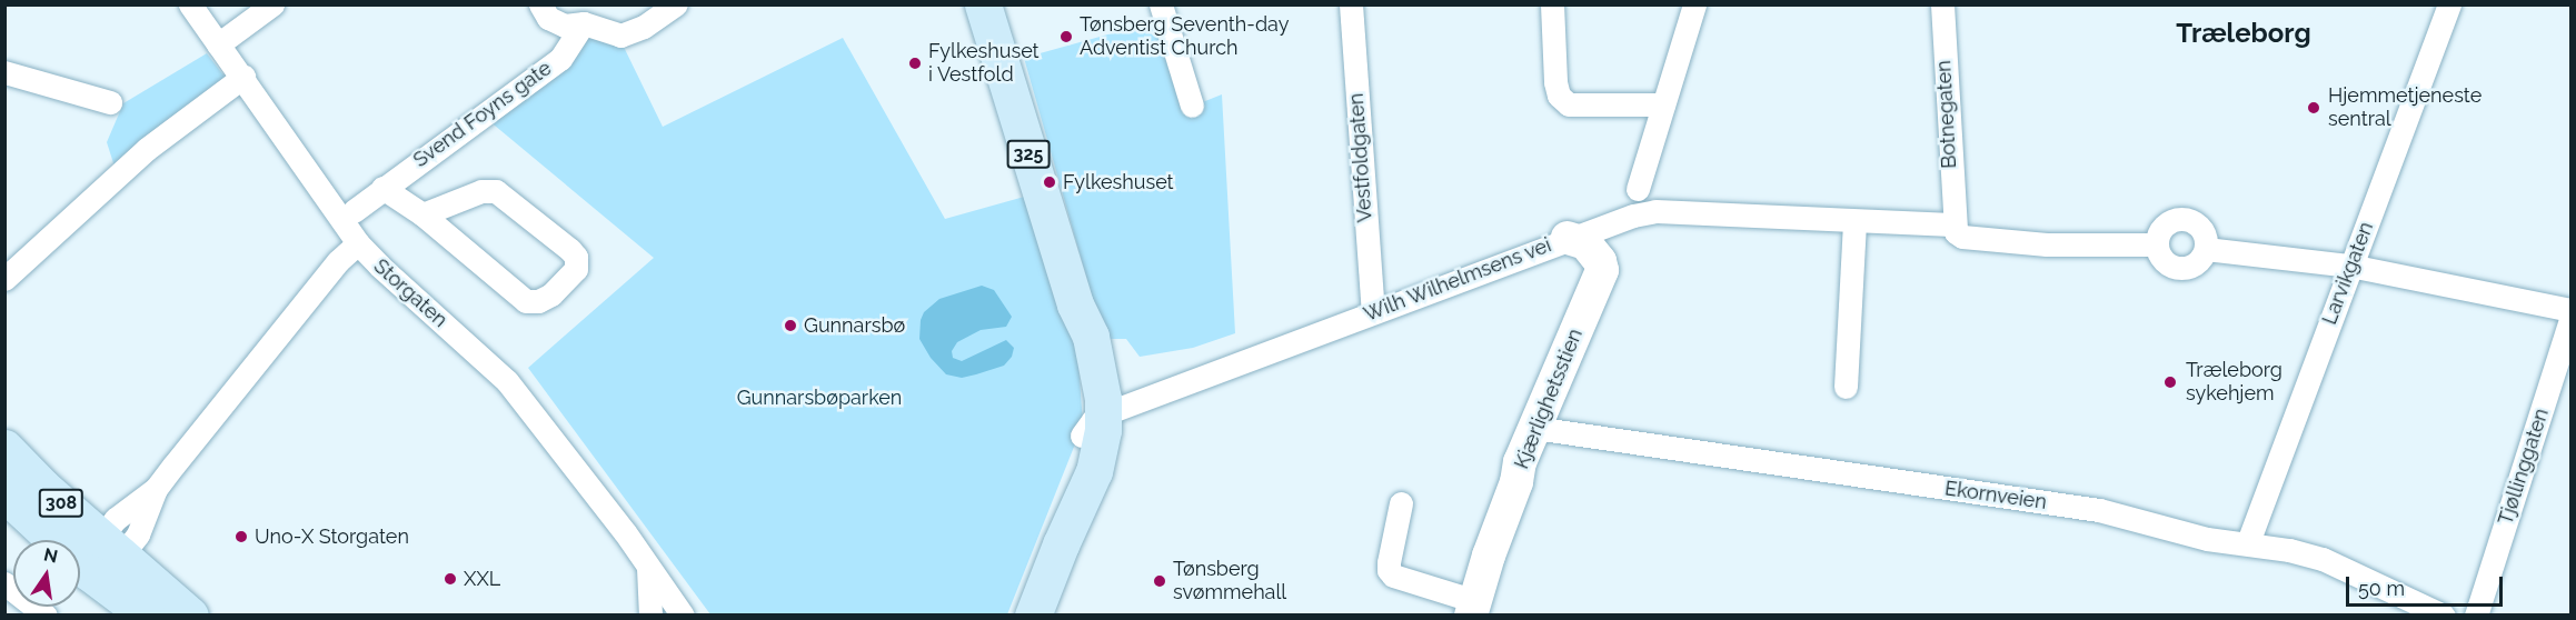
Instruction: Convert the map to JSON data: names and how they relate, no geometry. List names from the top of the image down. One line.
{"streets":{"main road":["325","308"],"street":["Svend Foyns gate","Botnegaten","Vestfoldgaten","Larvikgaten","Wilh Wilhelmsens vei","Storgaten","Kjærlighetsstien","Tjøllinggaten","Ekornveien"]},"crossings":[["Botnegaten","Wilh Wilhelmsens vei"],["325","Wilh Wilhelmsens vei"],["Vestfoldgaten","Wilh Wilhelmsens vei"],["Larvikgaten","Ekornveien"],["Wilh Wilhelmsens vei","Kjærlighetsstien"],["Kjærlighetsstien","Ekornveien"]],"districts":["Træleborg"],"parks":["Gunnarsbøparken"],"places":["Tønsberg Seventh-day Adventist Church","Fylkeshuset i Vestfold","Hjemmetjeneste sentral","Fylkeshuset","Gunnarsbø","Træleborg sykehjem","Uno-X Storgaten","XXL","Tønsberg svømmehall"],"scale_bar":"50 m","north":"top"}
